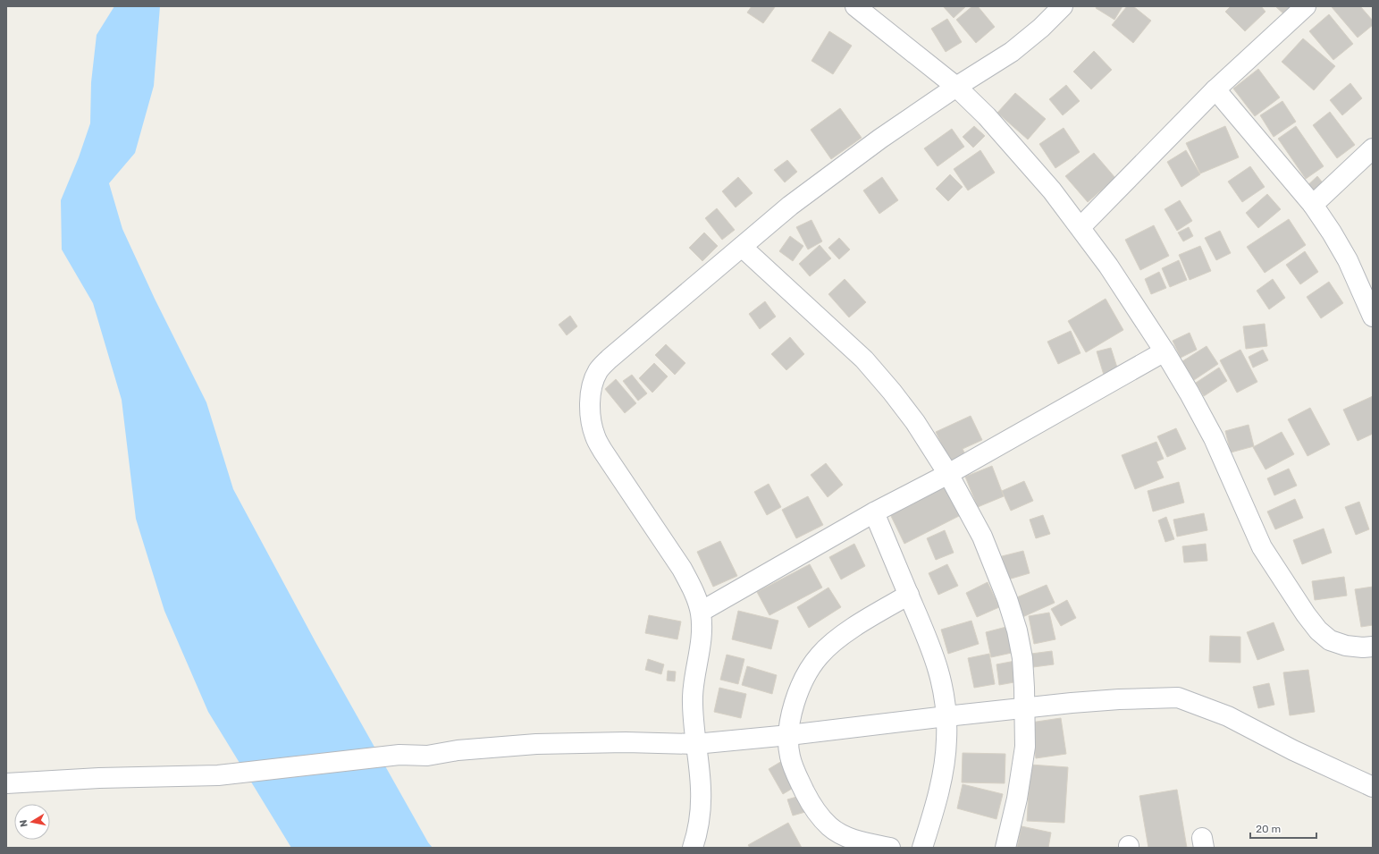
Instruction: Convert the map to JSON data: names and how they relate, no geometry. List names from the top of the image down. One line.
{"scale_bar":"20 m","north":"left"}
